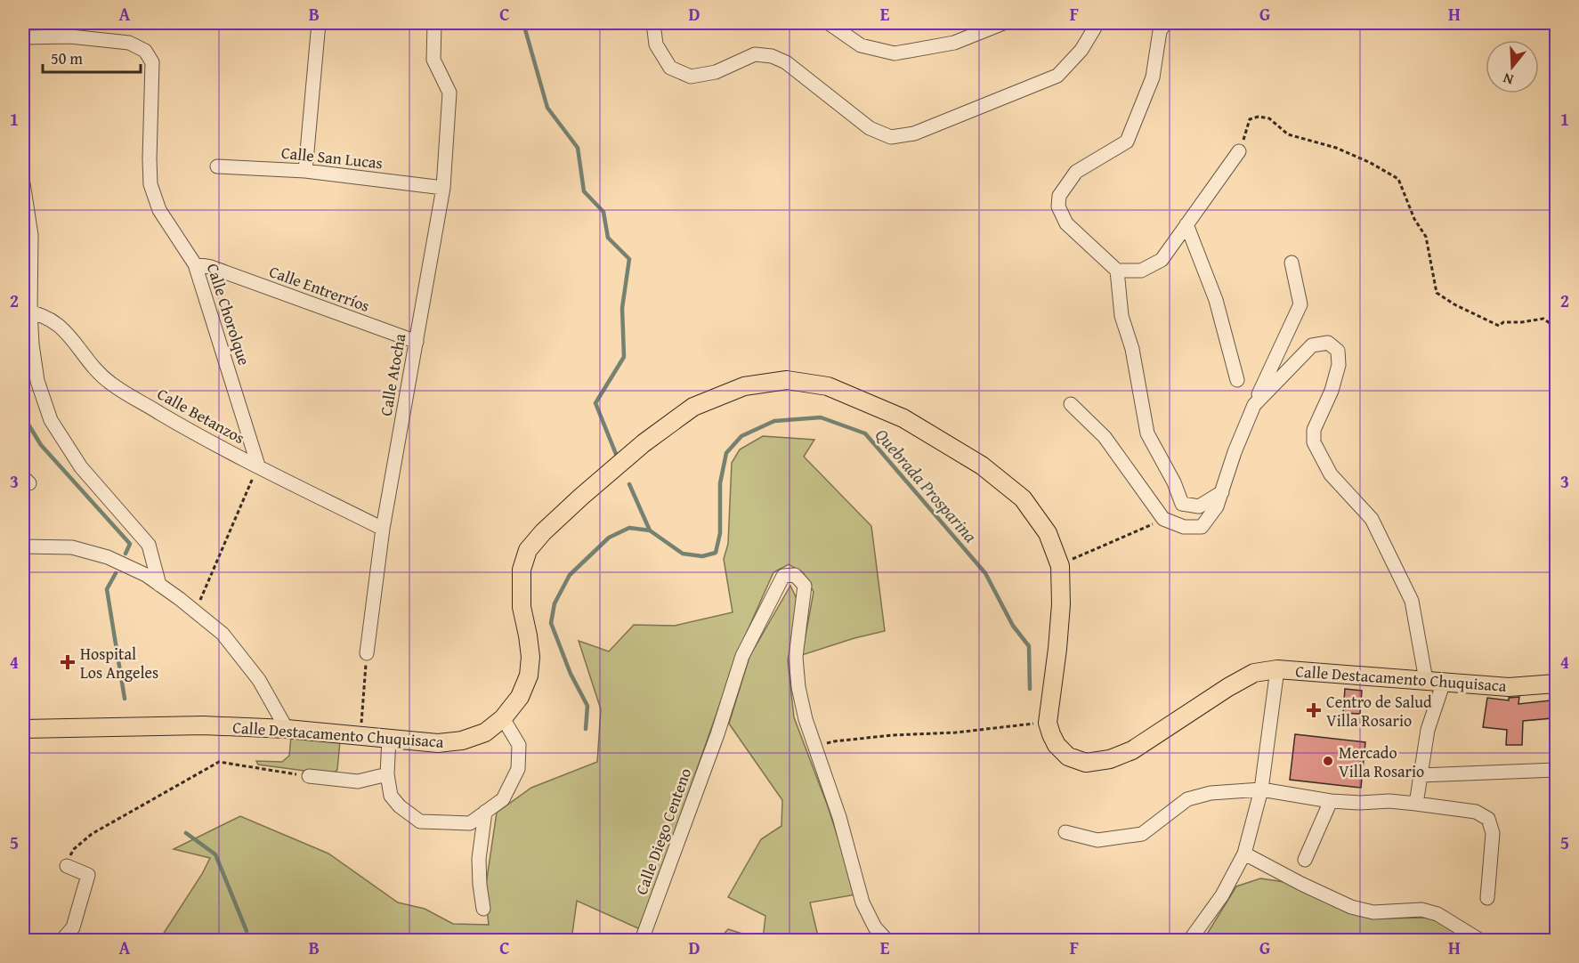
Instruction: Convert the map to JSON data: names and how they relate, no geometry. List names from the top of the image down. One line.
{"streets":{"main road":["Calle Destacamento Chuquisaca"],"street":["Calle San Lucas","Calle Entrerríos","Calle Chorolque","Calle Atocha","Calle Betanzos","Calle Diego Centeno"]},"crossings":[["Calle San Lucas","Calle Atocha"],["Calle Entrerríos","Calle Chorolque"],["Calle Entrerríos","Calle Atocha"],["Calle Chorolque","Calle Betanzos"],["Calle Atocha","Calle Betanzos"]],"water":["Quebrada Prosparina"],"places":{"health":["Hospital Los Angeles","Centro de Salud Villa Rosario"],"other":["Mercado Villa Rosario"]},"scale_bar":"50 m","north":"bottom","grid":{"columns":["A","B","C","D","E","F","G","H"],"rows":["1","2","3","4","5"]}}
